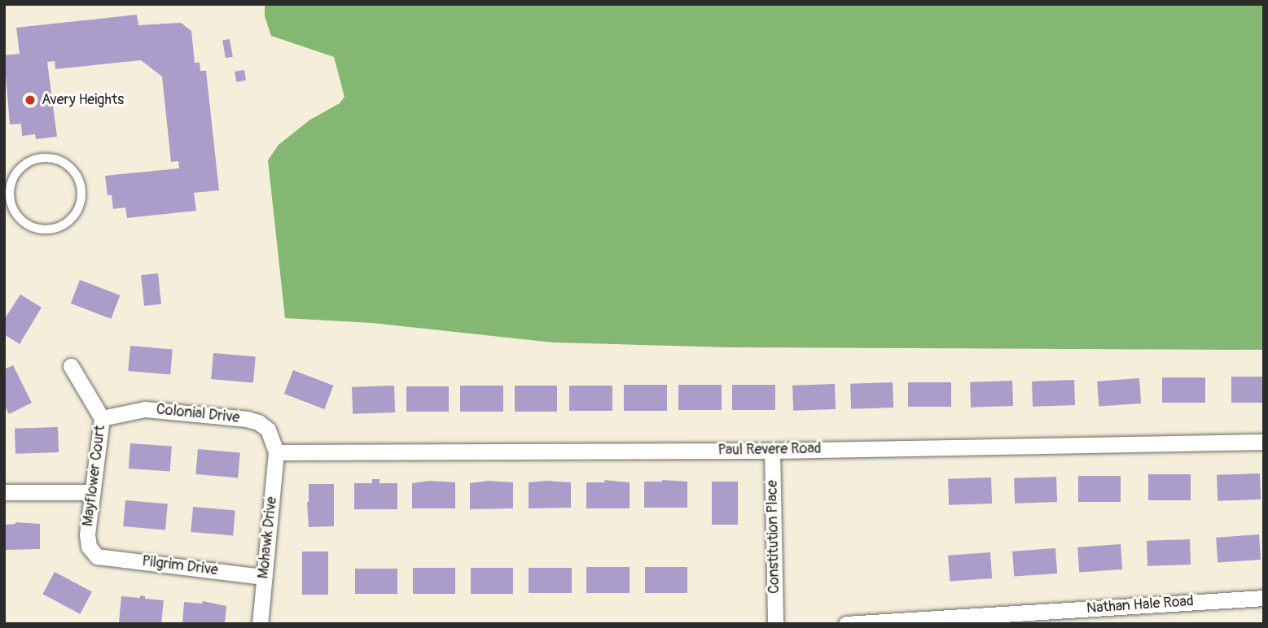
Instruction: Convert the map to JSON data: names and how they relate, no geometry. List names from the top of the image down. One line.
{"streets":{"street":["Colonial Drive","Paul Revere Road","Mayflower Court","Constitution Place","Mohawk Drive","Pilgrim Drive","Nathan Hale Road"]},"crossings":[["Colonial Drive","Paul Revere Road"],["Colonial Drive","Mayflower Court"],["Colonial Drive","Mohawk Drive"],["Paul Revere Road","Constitution Place"],["Paul Revere Road","Mohawk Drive"],["Mayflower Court","Pilgrim Drive"],["Mohawk Drive","Pilgrim Drive"]],"places":["Avery Heights"]}
